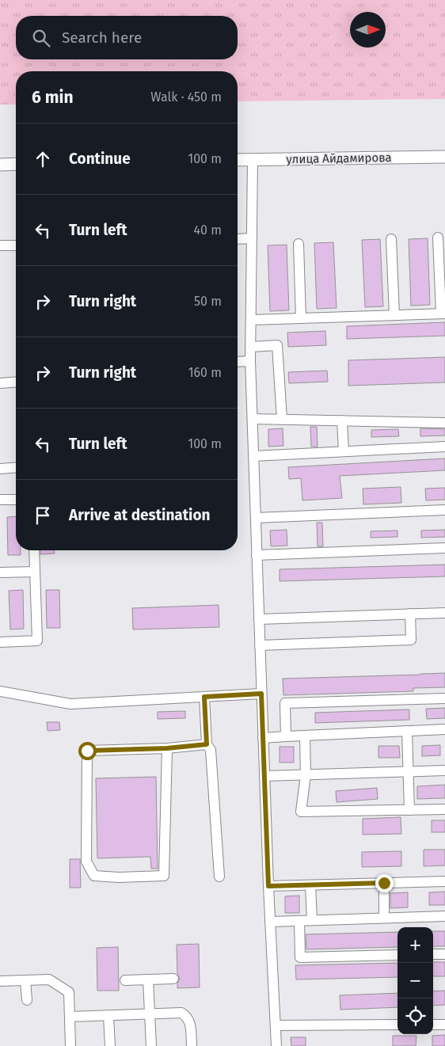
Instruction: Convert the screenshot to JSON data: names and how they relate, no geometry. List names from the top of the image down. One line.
{"streets":{"main road":["улица Айдамирова"]},"north":"right","page":{"search":"Search here","heading":["6 min","Walk · 450 m"],"list":[["Continue","100 m"],["Turn left","40 m"],["Turn right","50 m"],["Turn right","160 m"],["Turn left","100 m"],"Arrive at destination"],"map_buttons":["+","−"]}}
